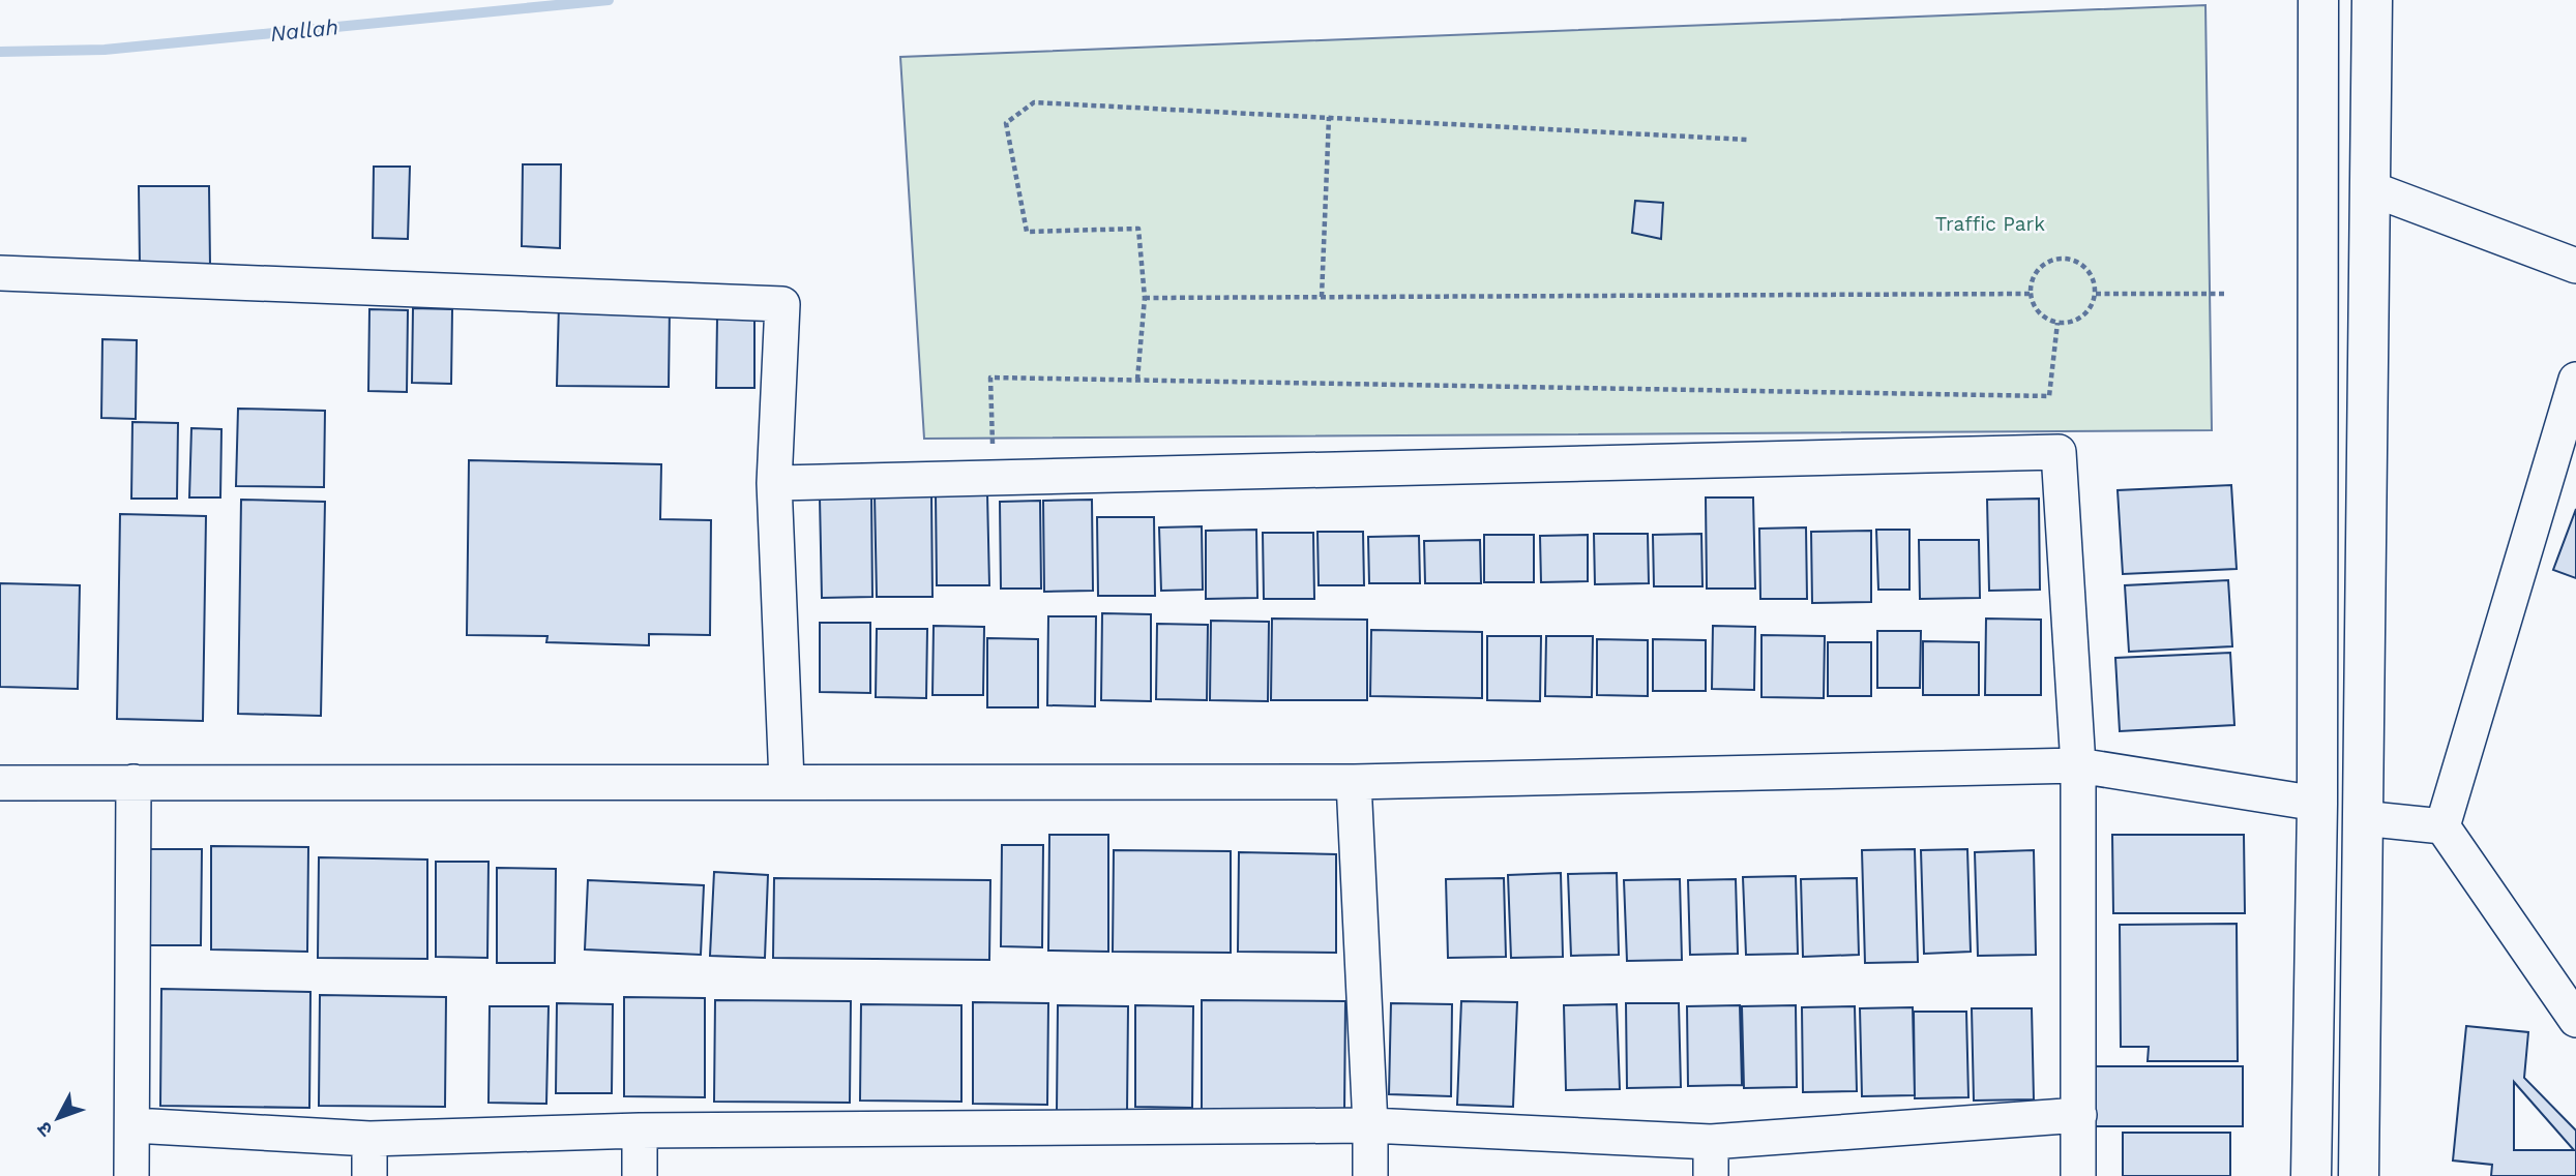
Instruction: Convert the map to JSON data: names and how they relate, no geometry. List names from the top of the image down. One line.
{"water":["Nallah"],"parks":["Traffic Park"],"north":"bottom left"}
